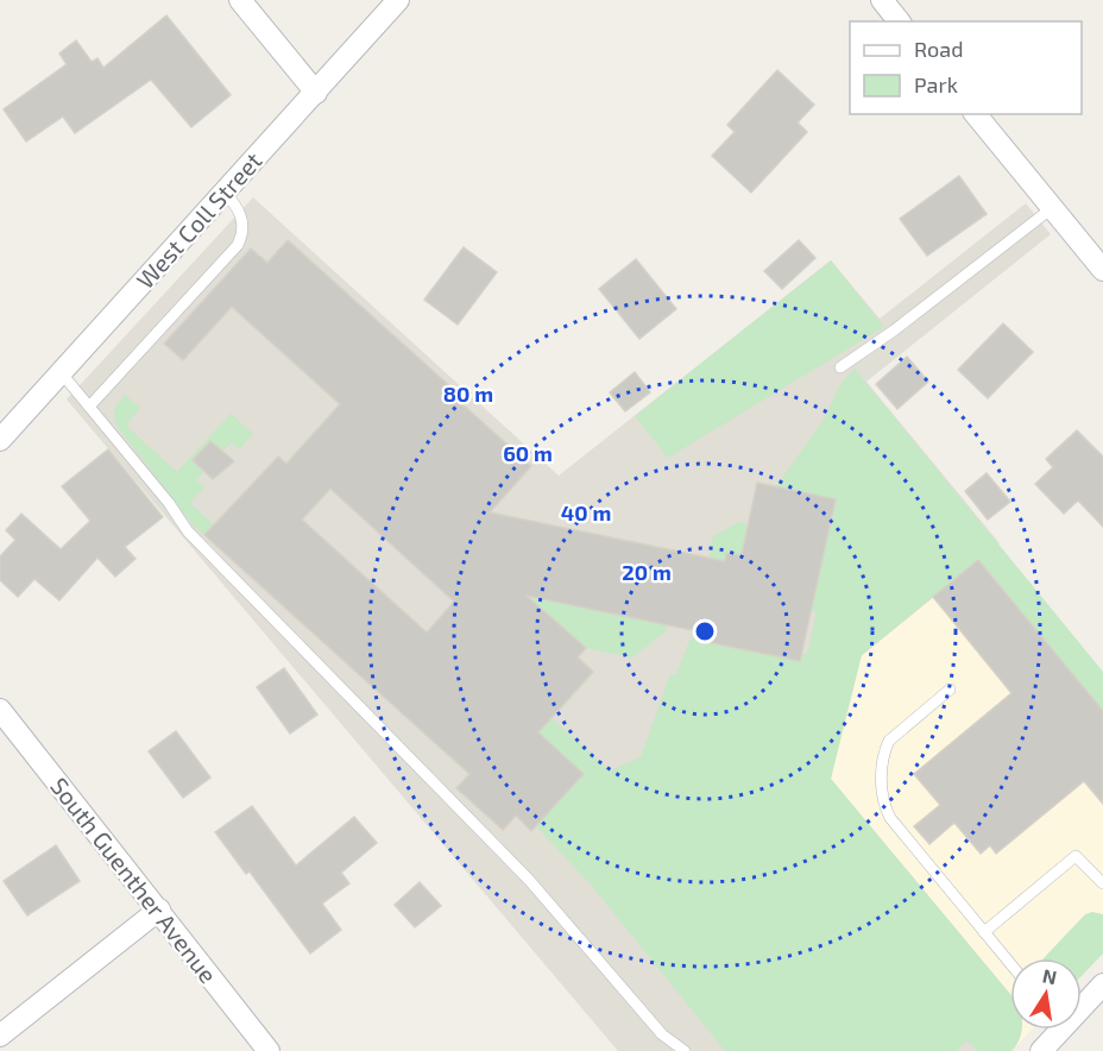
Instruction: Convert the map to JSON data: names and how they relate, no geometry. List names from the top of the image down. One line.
{"streets":{"street":["West Coll Street","South Guenther Avenue"]},"legend":["Road","Park"],"north":"top","rings":["80 m","60 m","40 m","20 m"]}
